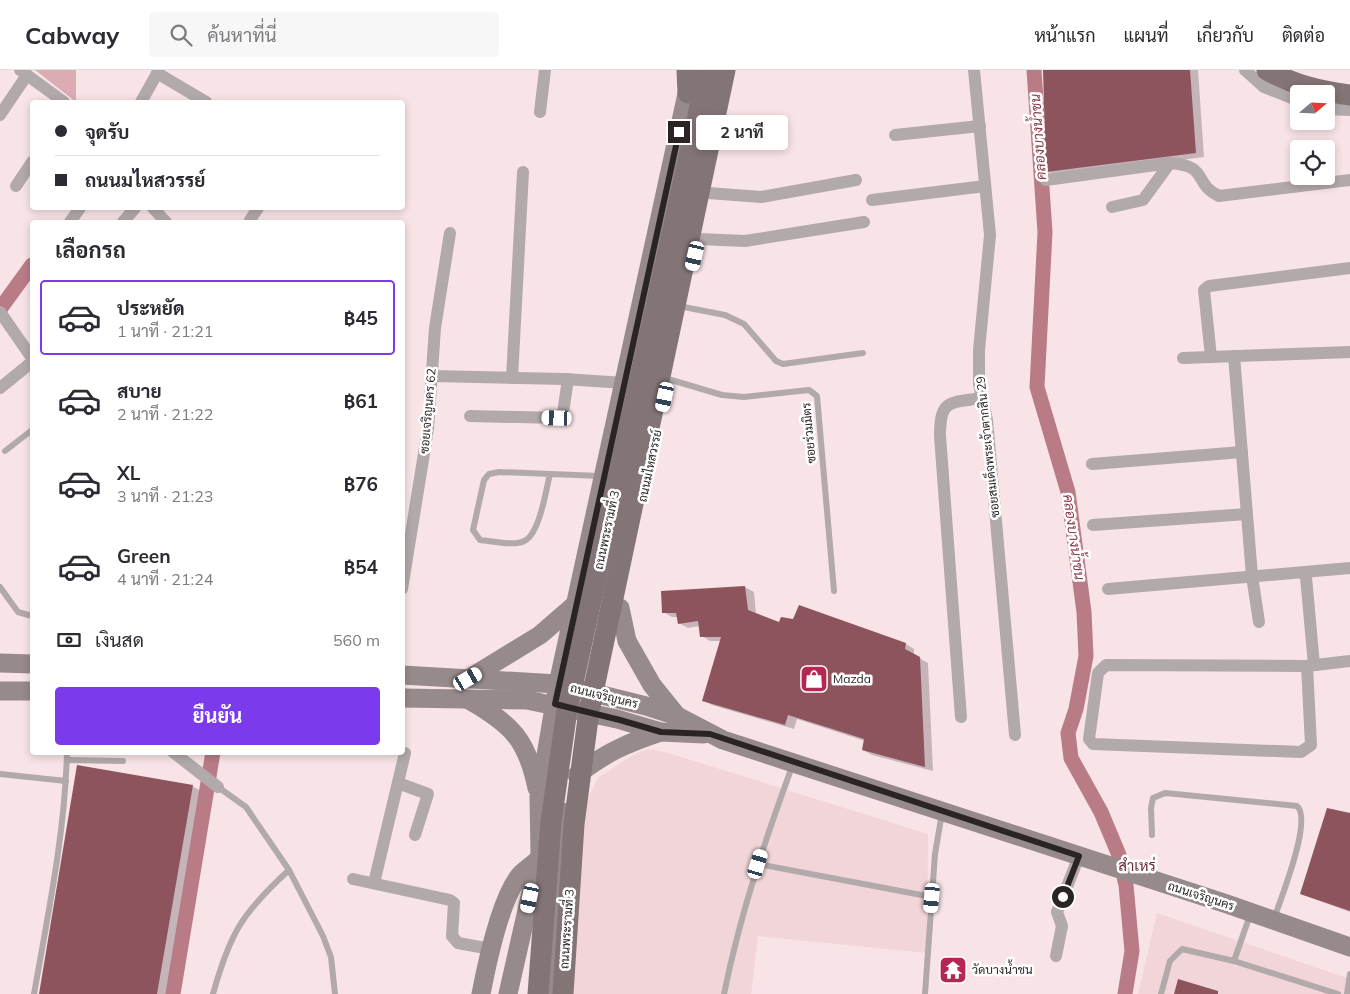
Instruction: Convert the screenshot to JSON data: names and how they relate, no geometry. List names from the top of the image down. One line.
{"streets":{"main road":["ถนนมไหสวรรย์","ถนนพระรามที่ 3","ถนนเจริญนคร"],"street":["ซอยเจริญนคร 62","ซอยสมเด็จพระเจ้าตากสิน 29"],"lane":["ซอยร่วมมิตร"]},"crossings":[["ซอยร่วมมิตร","ถนนมไหสวรรย์"],["ถนนมไหสวรรย์","ถนนเจริญนคร"]],"districts":["สำเหร่"],"water":["คลองบางน้ำชน"],"places":{"shop":["Mazda"],"temple":["วัดบางน้ำชน"]},"north":"right","page":{"header":"Cabway","search":"ค้นหาที่นี่","nav":["หน้าแรก","แผนที่","เกี่ยวกับ","ติดต่อ"],"banner":["จุดรับ","ถนนมไหสวรรย์"],"bubble":"2 นาที","heading":"เลือกรถ","list":[{"name":"ประหยัด","note":"1 นาที · 21:21","value":"฿45"},{"name":"สบาย","note":"2 นาที · 21:22","value":"฿61"},{"name":"XL","note":"3 นาที · 21:23","value":"฿76"},{"name":"Green","note":"4 นาที · 21:24","value":"฿54"}],"pay":["เงินสด","560 m"],"buttons":"ยืนยัน"}}
